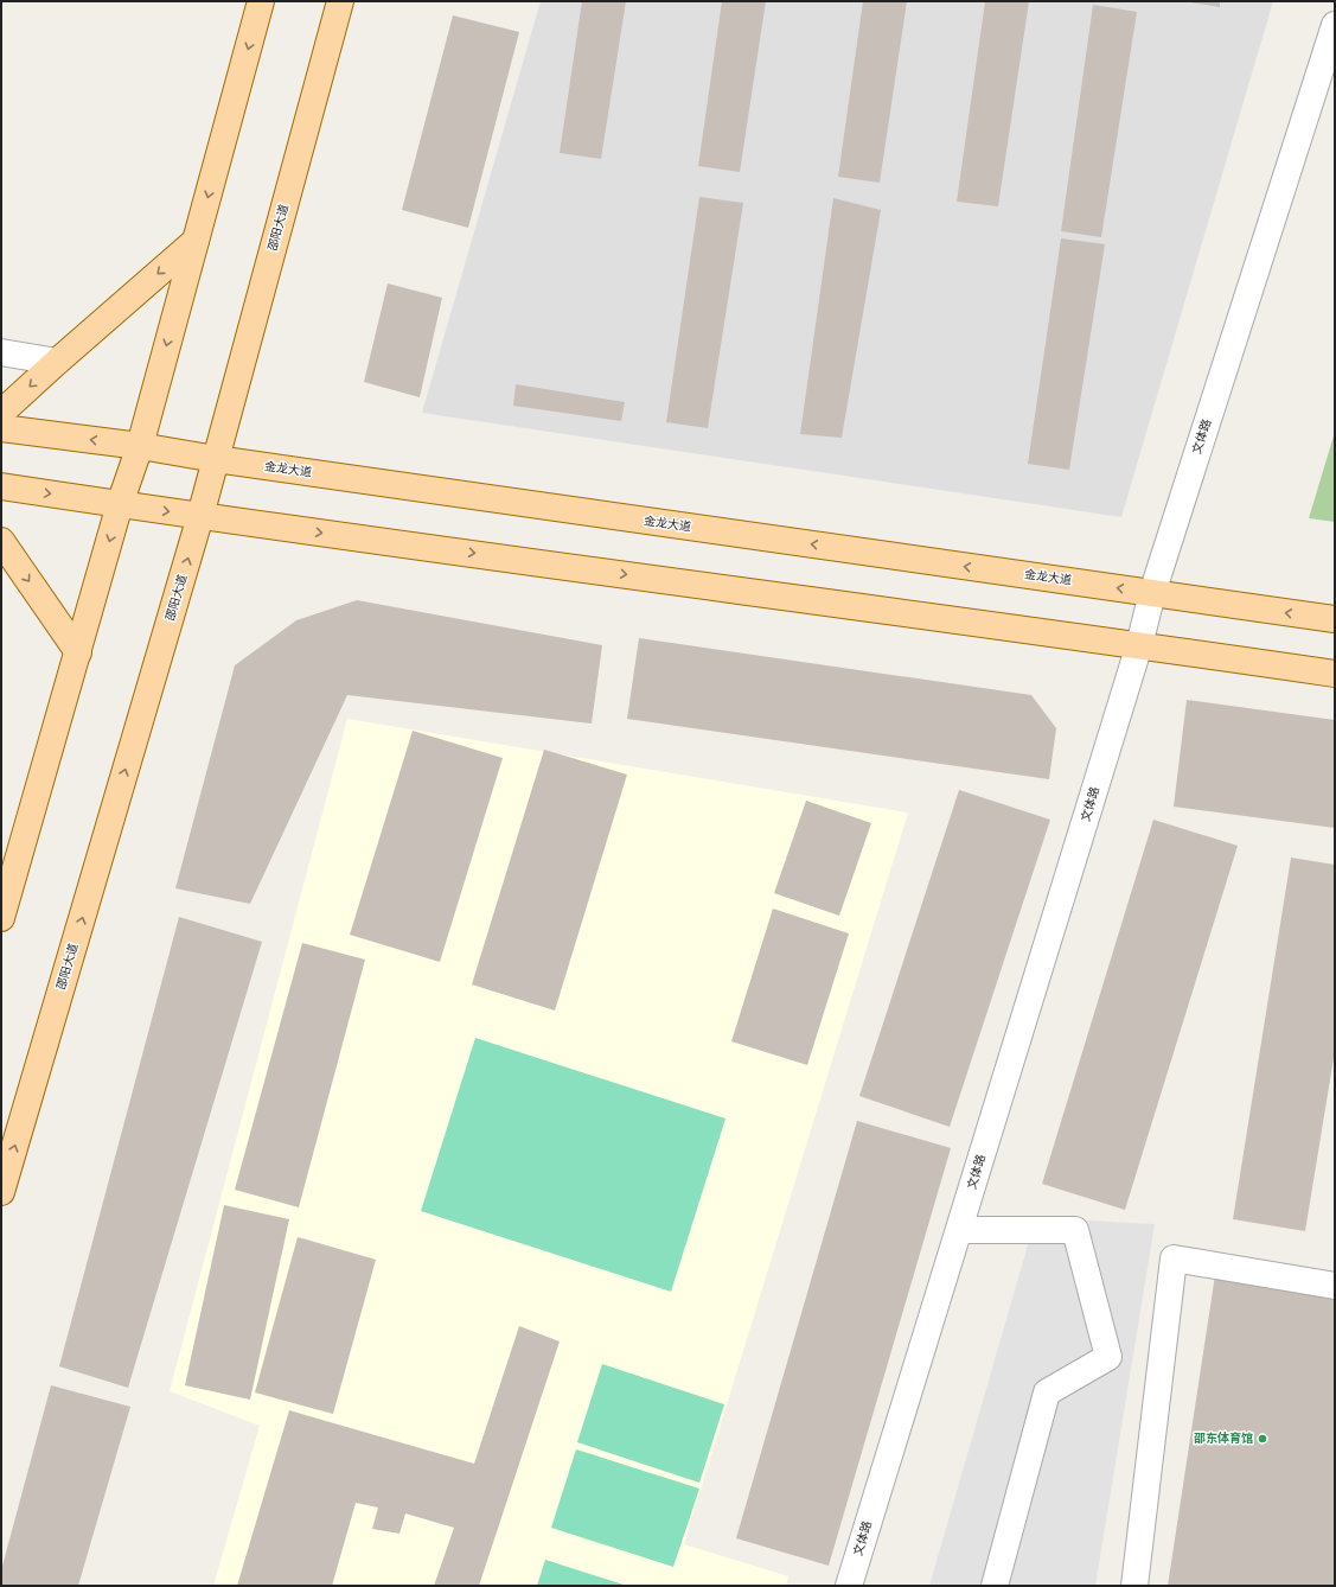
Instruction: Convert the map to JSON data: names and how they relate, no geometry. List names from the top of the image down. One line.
{"streets":{"main road":["邵阳大道","金龙大道"],"street":["文体路"]},"crossings":[["邵阳大道","金龙大道"],["文体路","金龙大道"]],"places":["邵东体育馆"]}
